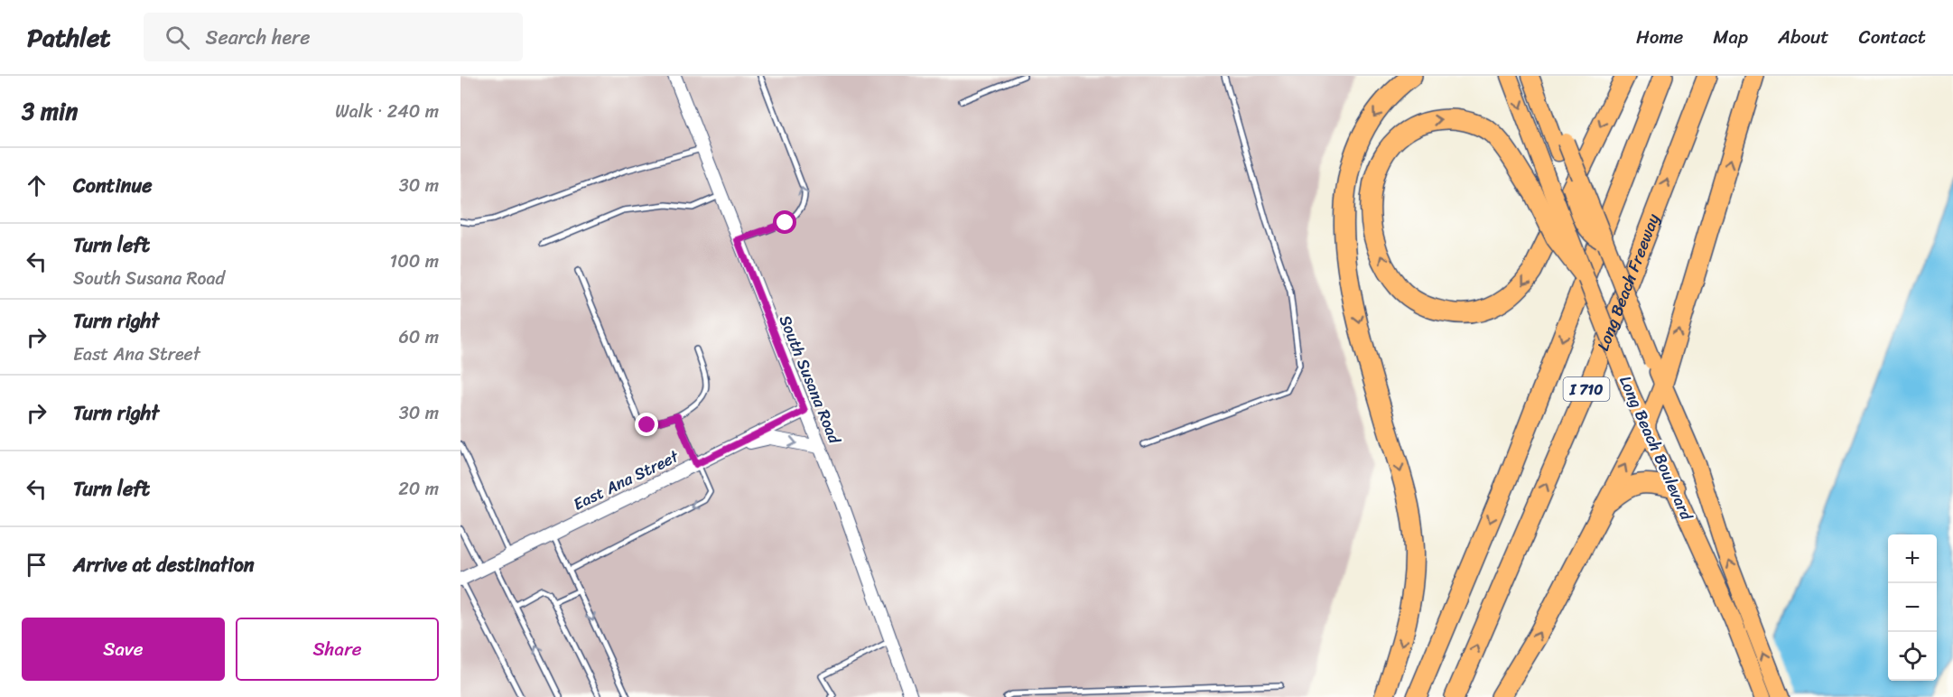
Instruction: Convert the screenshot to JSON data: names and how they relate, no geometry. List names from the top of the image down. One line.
{"streets":{"highway":["Long Beach Freeway","I 710"],"main road":["Long Beach Boulevard"],"street":["South Susana Road","East Ana Street"]},"crossings":[["South Susana Road","East Ana Street"]],"page":{"header":"Pathlet","search":"Search here","nav":["Home","Map","About","Contact"],"heading":["3 min","Walk · 240 m"],"list":[["Continue","30 m"],["Turn left","South Susana Road","100 m"],["Turn right","East Ana Street","60 m"],["Turn right","30 m"],["Turn left","20 m"],"Arrive at destination"],"map_buttons":["+","−"],"buttons":["Save","Share"]}}
